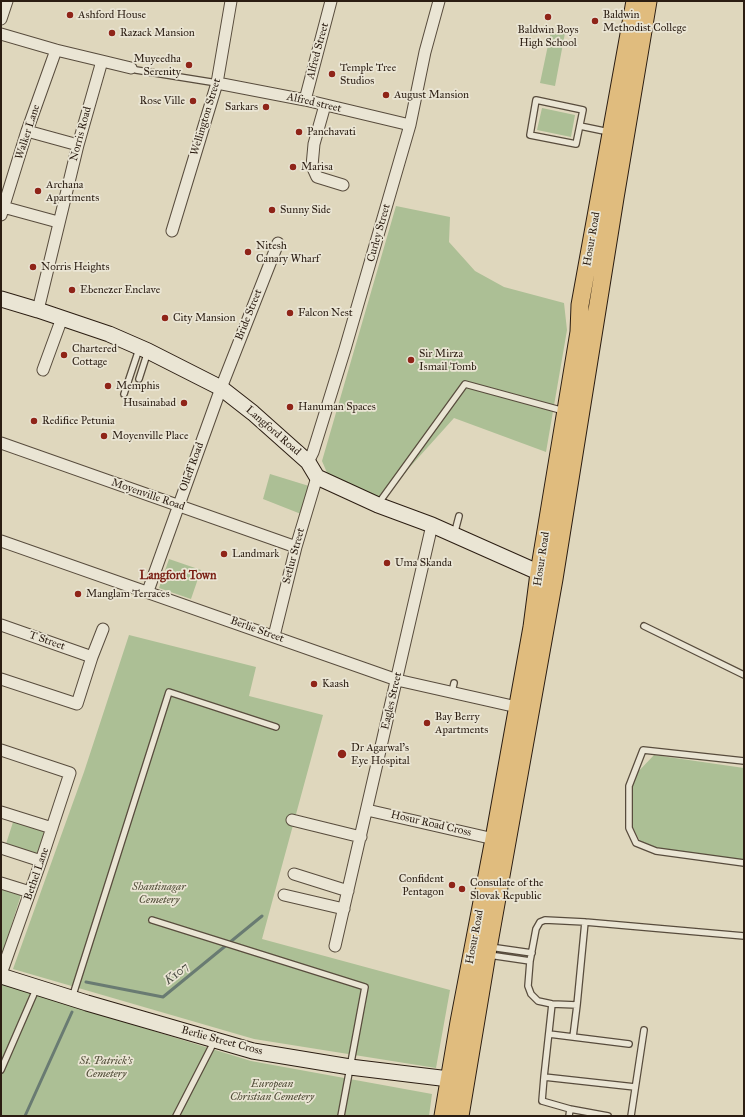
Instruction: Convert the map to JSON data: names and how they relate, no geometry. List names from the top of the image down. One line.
{"streets":{"main road":["Hosur Road"],"street":["Alfred Street","Alfred street","Wellington Street","Walker Lane","Norris Road","Curley Street","Bride Street","Langford Road","Olleff Road","Moyenville Road","Setlur Street","Berlie Street","T Street","Eagles Street","Hosur Road Cross","Bethel Lane","Berlie Street Cross"]},"crossings":[["Alfred Street","Alfred street"],["Alfred street","Wellington Street"],["Alfred street","Curley Street"],["Norris Road","Langford Road"],["Curley Street","Langford Road"],["Hosur Road","Berlie Street"],["Hosur Road","Hosur Road Cross"],["Hosur Road","Berlie Street Cross"],["Bride Street","Langford Road"],["Bride Street","Olleff Road"],["Langford Road","Olleff Road"],["Langford Road","Setlur Street"],["Olleff Road","Moyenville Road"],["Olleff Road","Berlie Street"],["Moyenville Road","Setlur Street"],["Setlur Street","Berlie Street"],["Berlie Street","Eagles Street"],["Eagles Street","Hosur Road Cross"],["Bethel Lane","Berlie Street Cross"]],"districts":["Langford Town"],"water":["K107"],"parks":["Shantinagar Cemetery","St. Patrick's Cemetery","European Christian Cemetery"],"places":["Ashford House","Baldwin Boys High School","Baldwin Methodist College","Razack Mansion","Muyeedha Serenity","Temple Tree Studios","August Mansion","Rose Ville","Sarkars","Panchavati","Marisa","Archana Apartments","Sunny Side","Nitesh Canary Wharf","Norris Heights","Ebenezer Enclave","Falcon Nest","City Mansion","Chartered Cottage","Sir Mirza Ismail Tomb","Memphis","Husainabad","Hanuman Spaces","Redifice Petunia","Moyenville Place","Landmark","Uma Skanda","Manglam Terraces","Kaash","Bay Berry Apartments","Dr Agarwal's Eye Hospital","Confident Pentagon","Consulate of the Slovak Republic"]}
